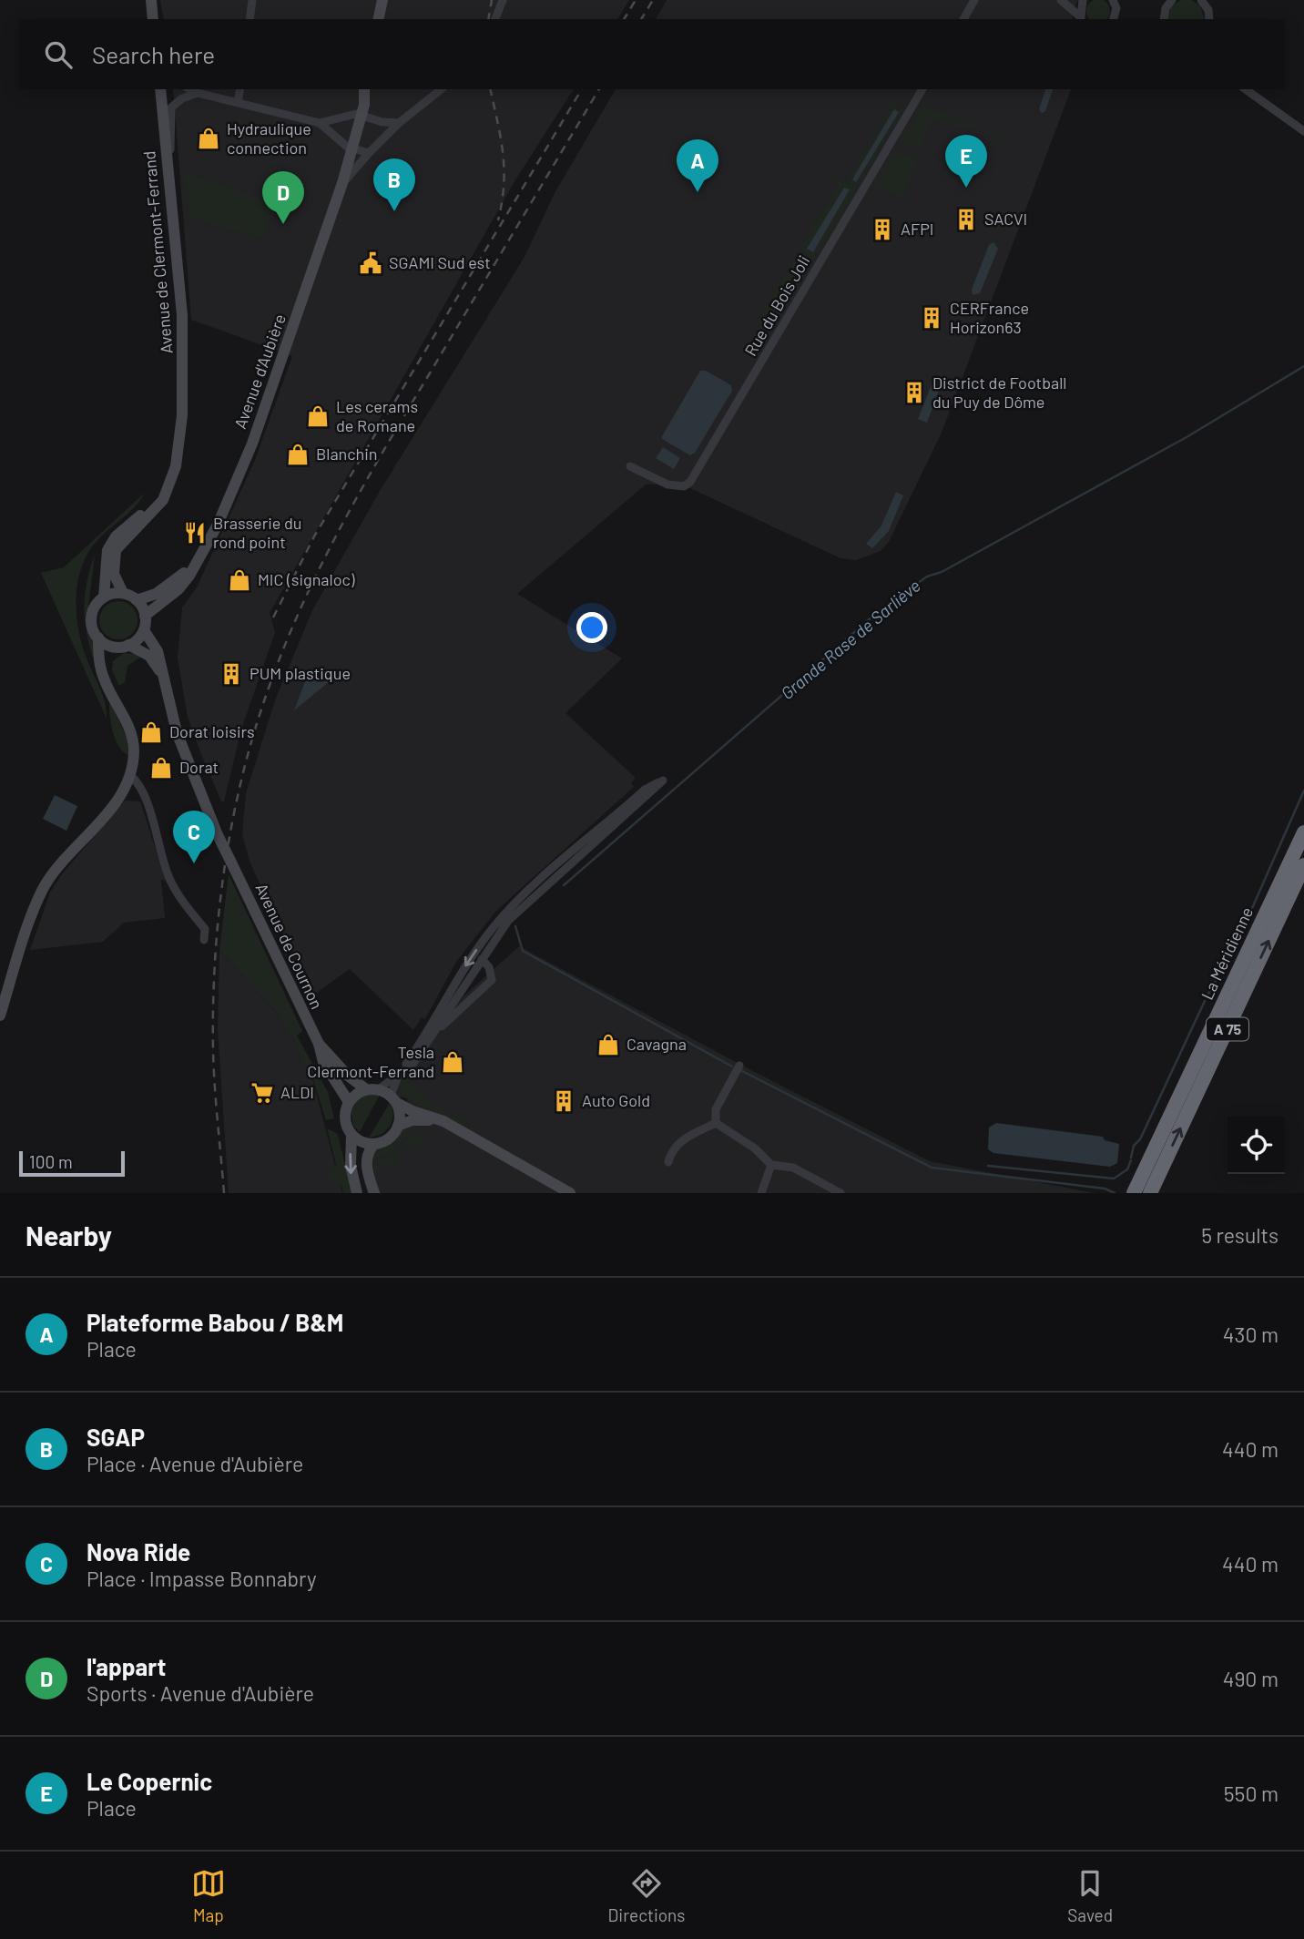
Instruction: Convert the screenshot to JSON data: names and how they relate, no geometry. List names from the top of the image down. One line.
{"streets":{"highway":["La Méridienne","A 75"],"main road":["Avenue de Clermont-Ferrand","Avenue d'Aubière","Avenue de Cournon"],"street":["Rue du Bois Joli"]},"crossings":[["Avenue de Clermont-Ferrand","Avenue d'Aubière"]],"water":["Grande Rase de Sarliève"],"places":{"shop":["Hydraulique connection","Les cerams de Romane","Blanchin","MIC (signaloc)","Dorat loisirs","Dorat","Cavagna","Tesla Clermont-Ferrand"],"building":["SACVI","AFPI","CERFrance Horizon63","District de Football du Puy de Dôme","PUM plastique","Auto Gold"],"public building":["SGAMI Sud est"],"restaurant":["Brasserie du rond point"],"supermarket":["ALDI"]},"scale_bar":"100 m","page":{"search":"Search here","pins":["E","A","B","D","C"],"scale":"100 m","heading":["Nearby","5 results"],"list":[{"mark":"A","name":"Plateforme Babou / B&M","note":"Place","value":"430 m"},{"mark":"B","name":"SGAP","note":"Place · Avenue d'Aubière","value":"440 m"},{"mark":"C","name":"Nova Ride","note":"Place · Impasse Bonnabry","value":"440 m"},{"mark":"D","name":"l'appart","note":"Sports · Avenue d'Aubière","value":"490 m"},{"mark":"E","name":"Le Copernic","note":"Place","value":"550 m"}],"nav":["Map","Directions","Saved"]}}
